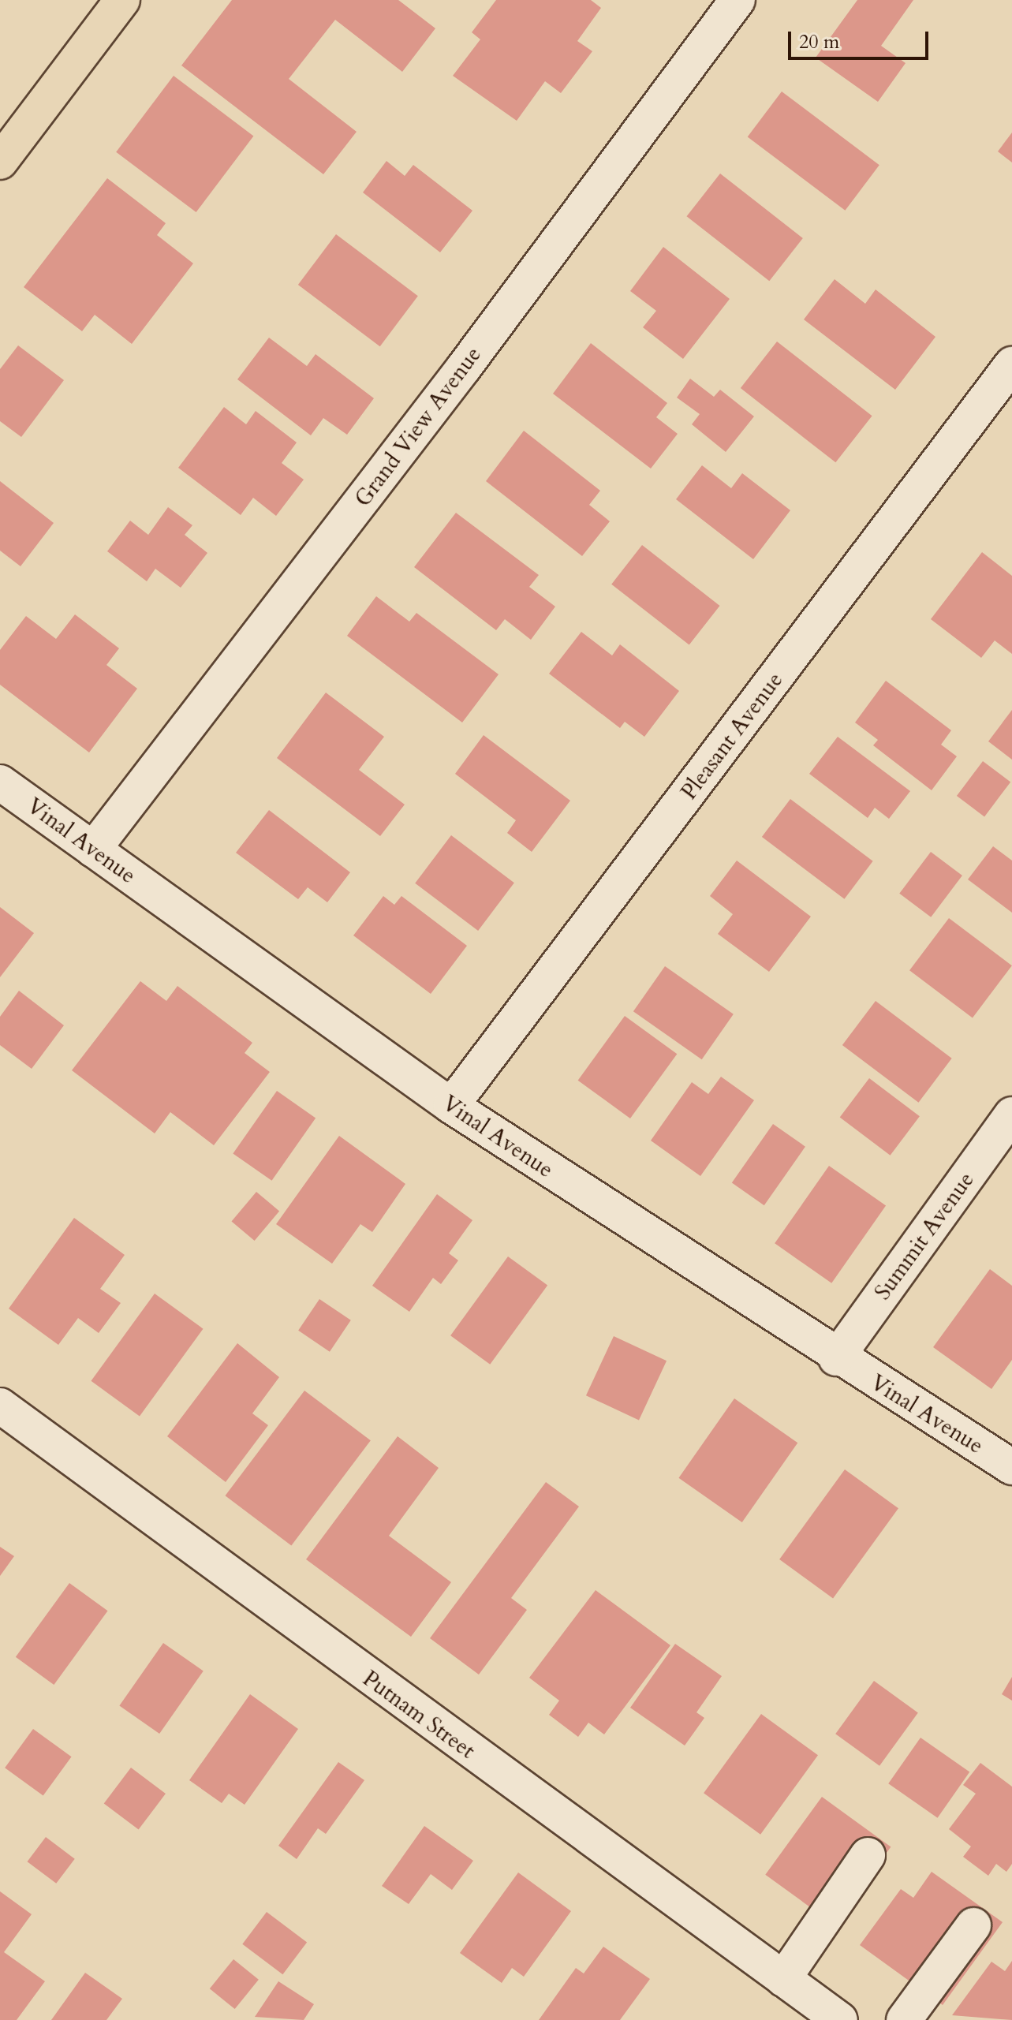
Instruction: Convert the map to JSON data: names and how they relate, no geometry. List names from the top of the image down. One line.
{"streets":{"street":["Grand View Avenue","Pleasant Avenue","Vinal Avenue","Summit Avenue","Putnam Street"]},"crossings":[["Grand View Avenue","Vinal Avenue"],["Pleasant Avenue","Vinal Avenue"],["Vinal Avenue","Summit Avenue"]],"scale_bar":"20 m"}
